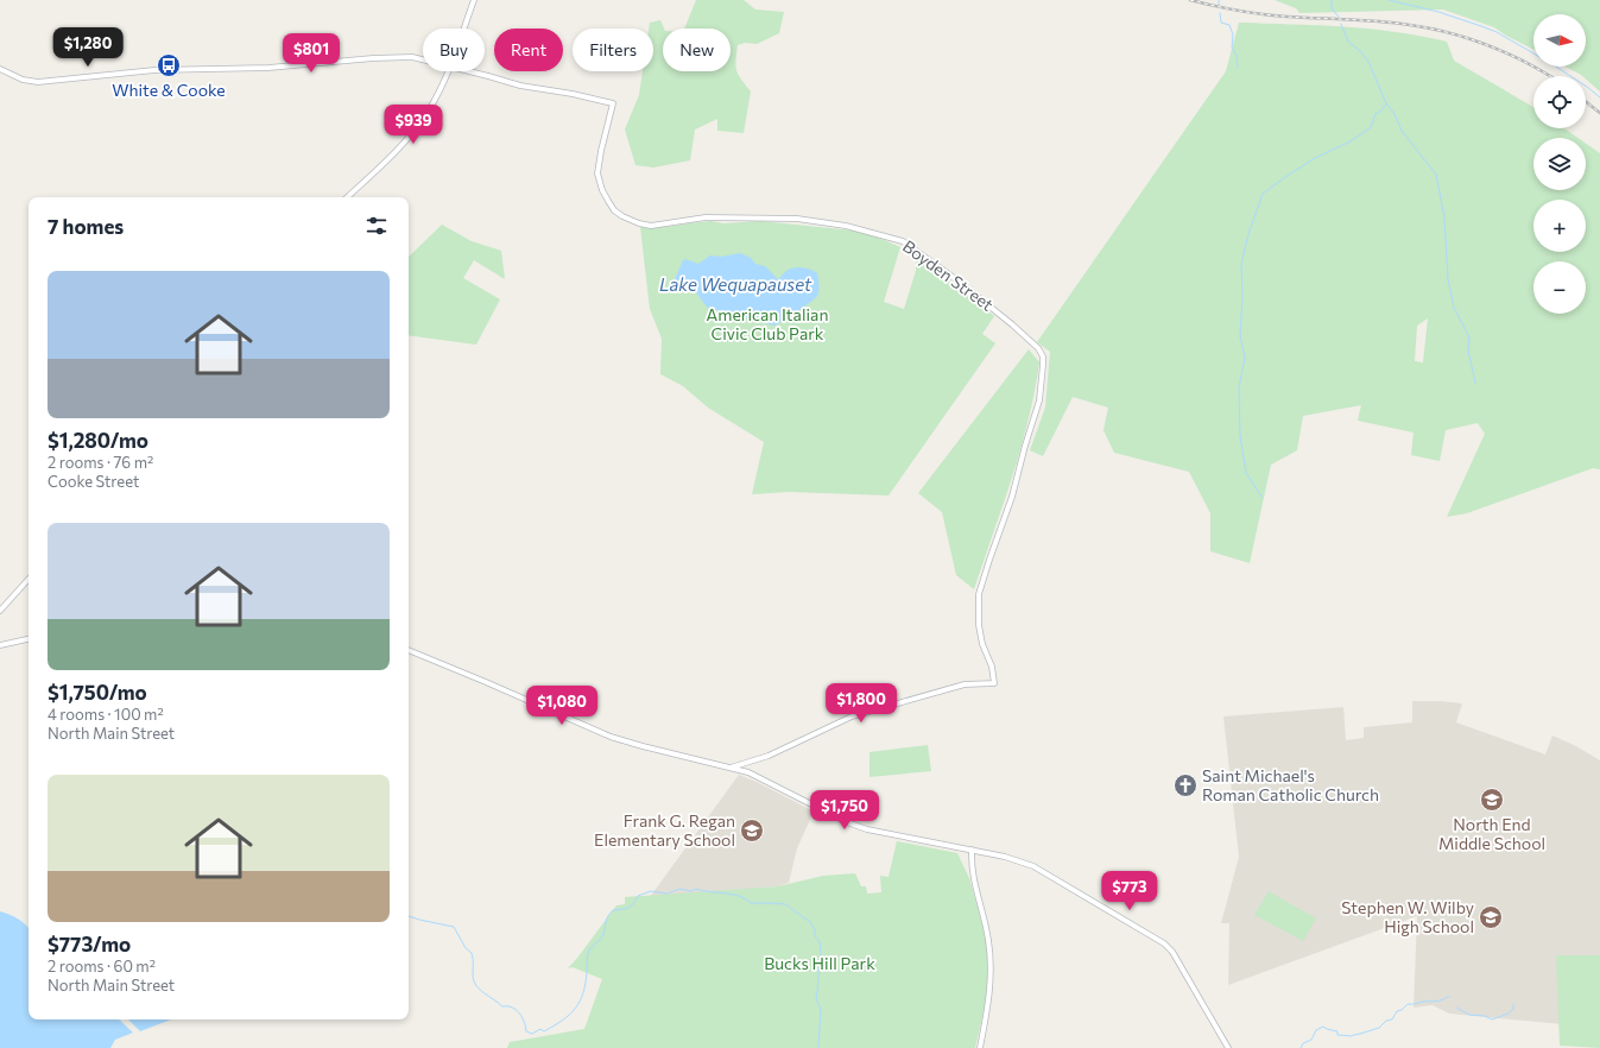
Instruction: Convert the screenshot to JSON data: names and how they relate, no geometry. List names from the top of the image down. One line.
{"streets":{"main road":["Boyden Street"]},"water":["Lake Wequapauset"],"parks":["American Italian Civic Club Park","Bucks Hill Park"],"places":{"bus stop":["White & Cooke"],"church":["Saint Michael's Roman Catholic Church"],"school or university":["North End Middle School","Frank G. Regan Elementary School","Stephen W. Wilby High School"]},"north":"right","page":{"map_buttons":["+","−"],"price":["$1,280","$801","$939","$1,800","$1,080","$1,750","$773"],"chip":["Buy","Rent","Filters","New"],"heading":"7 homes","list":[{"name":"$1,280/mo","note":"2 rooms · 76 m² · Cooke Street"},{"name":"$1,750/mo","note":"4 rooms · 100 m² · North Main Street"},{"name":"$773/mo","note":"2 rooms · 60 m² · North Main Street"}]}}
